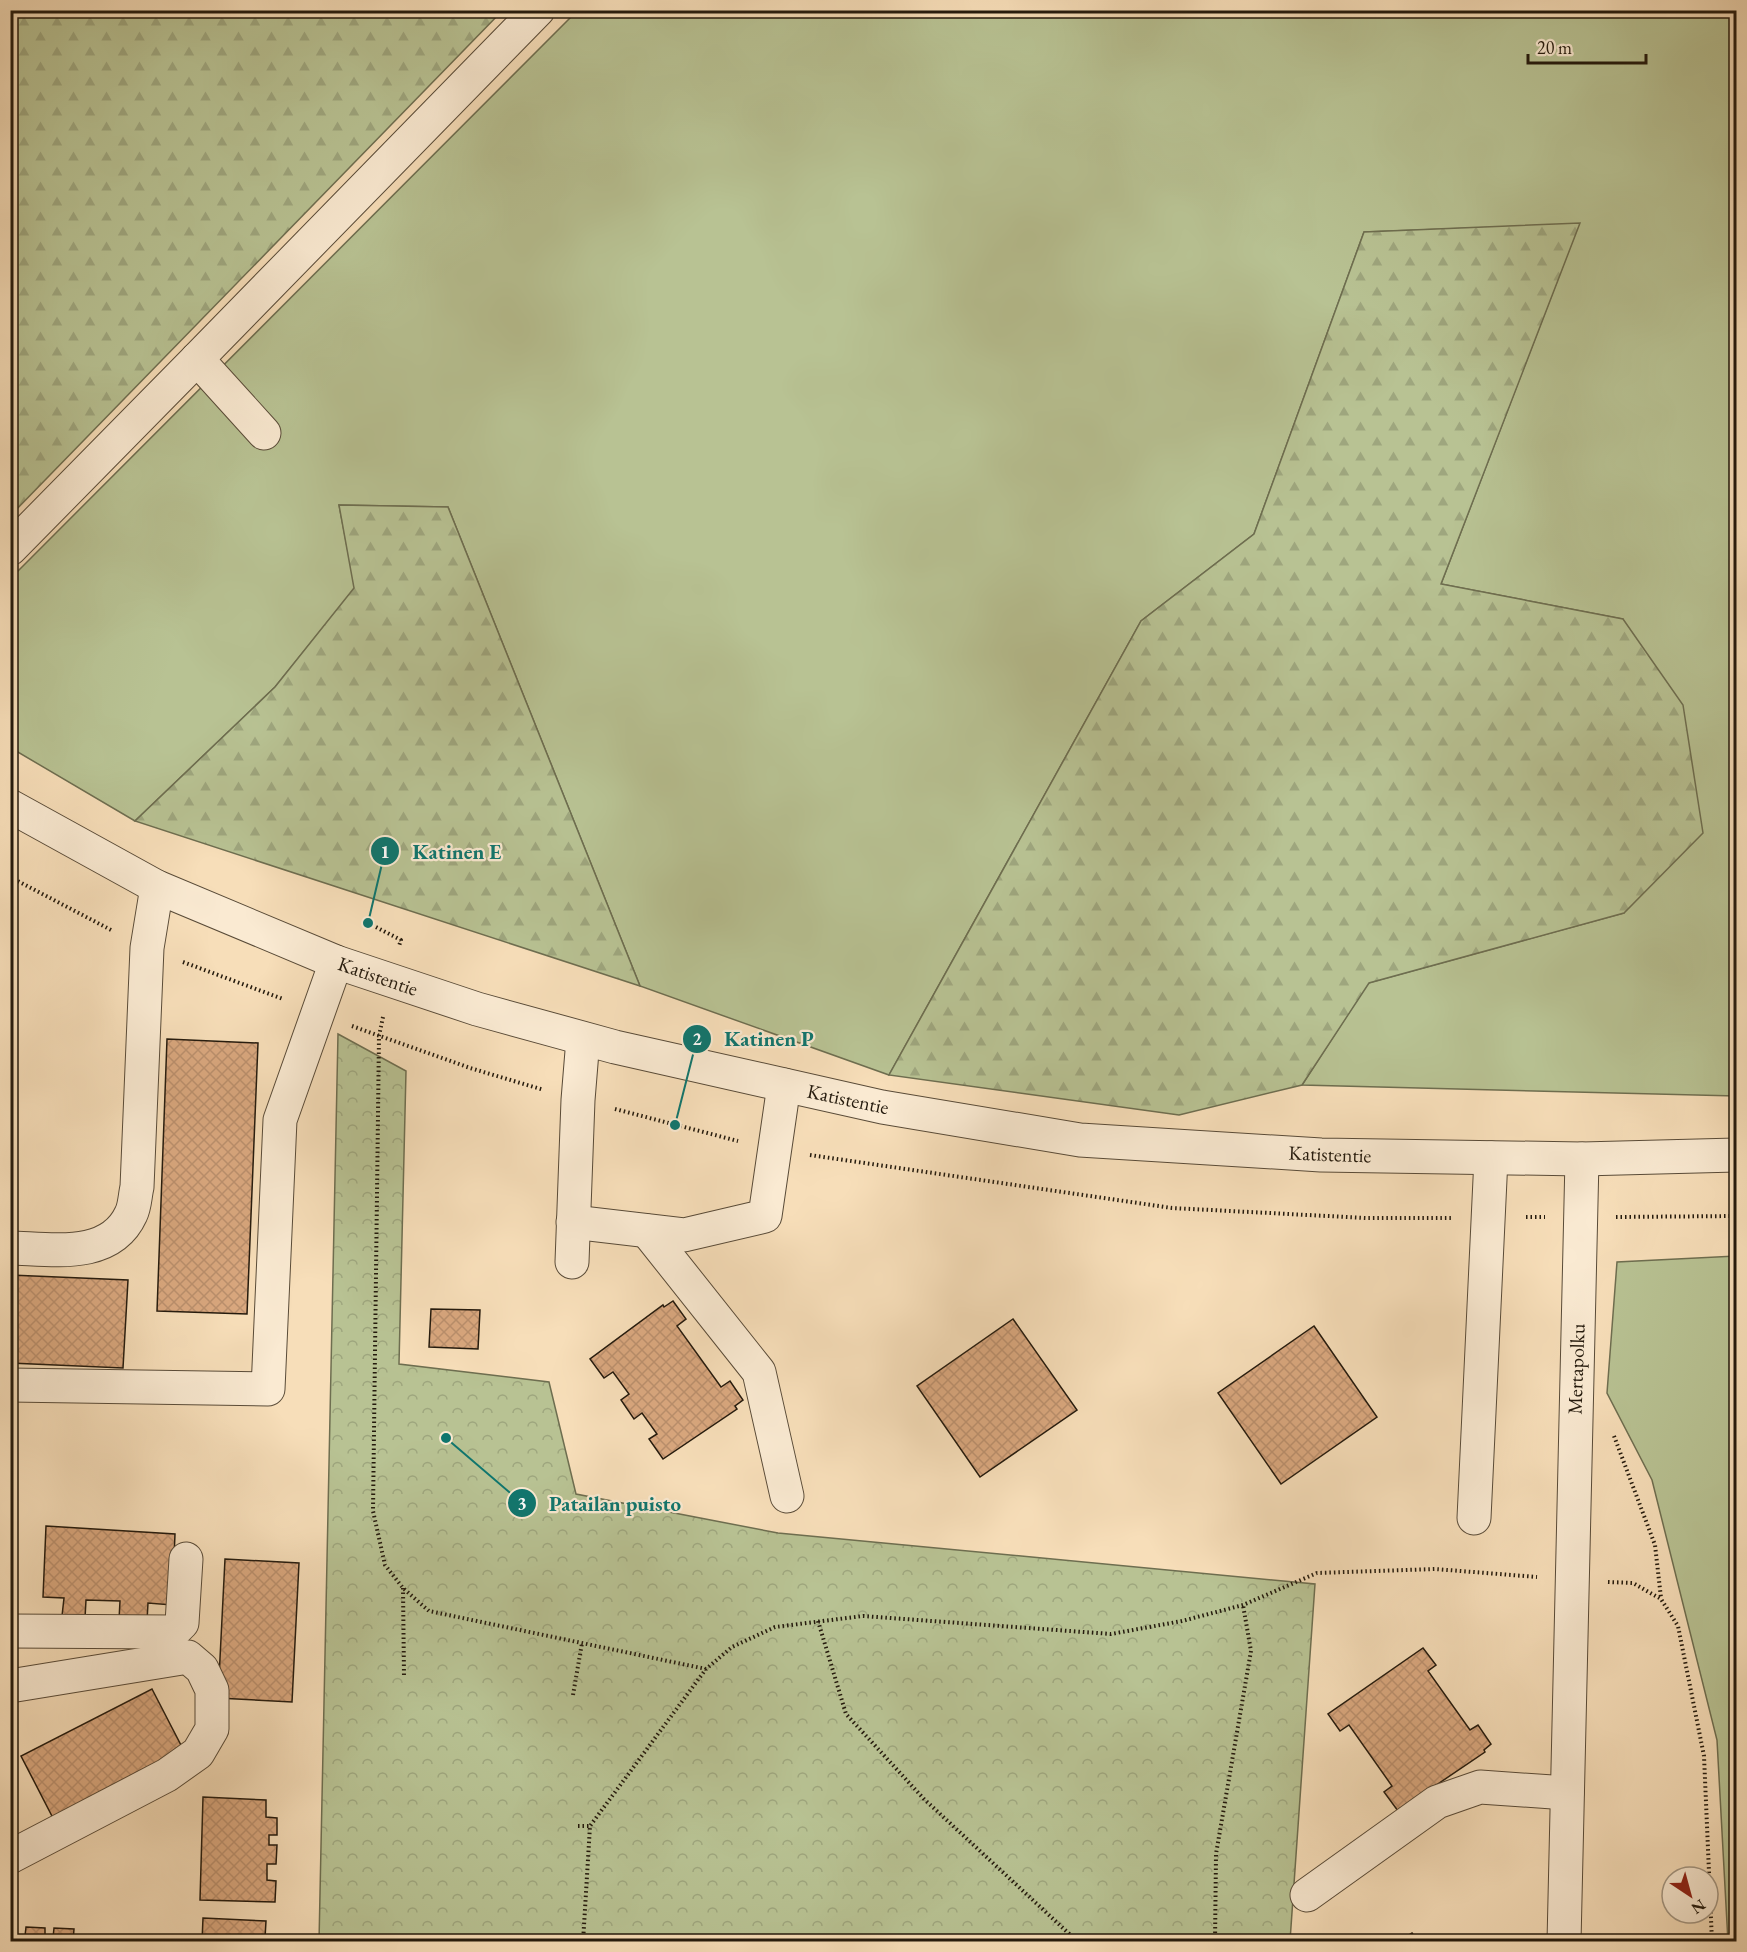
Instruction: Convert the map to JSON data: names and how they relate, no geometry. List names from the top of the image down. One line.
{"streets":{"street":["Katistentie","Mertapolku"]},"crossings":[["Katistentie","Mertapolku"]],"places":["Katinen E","Katinen P","Patailan puisto"],"scale_bar":"20 m","north":"bottom right"}
